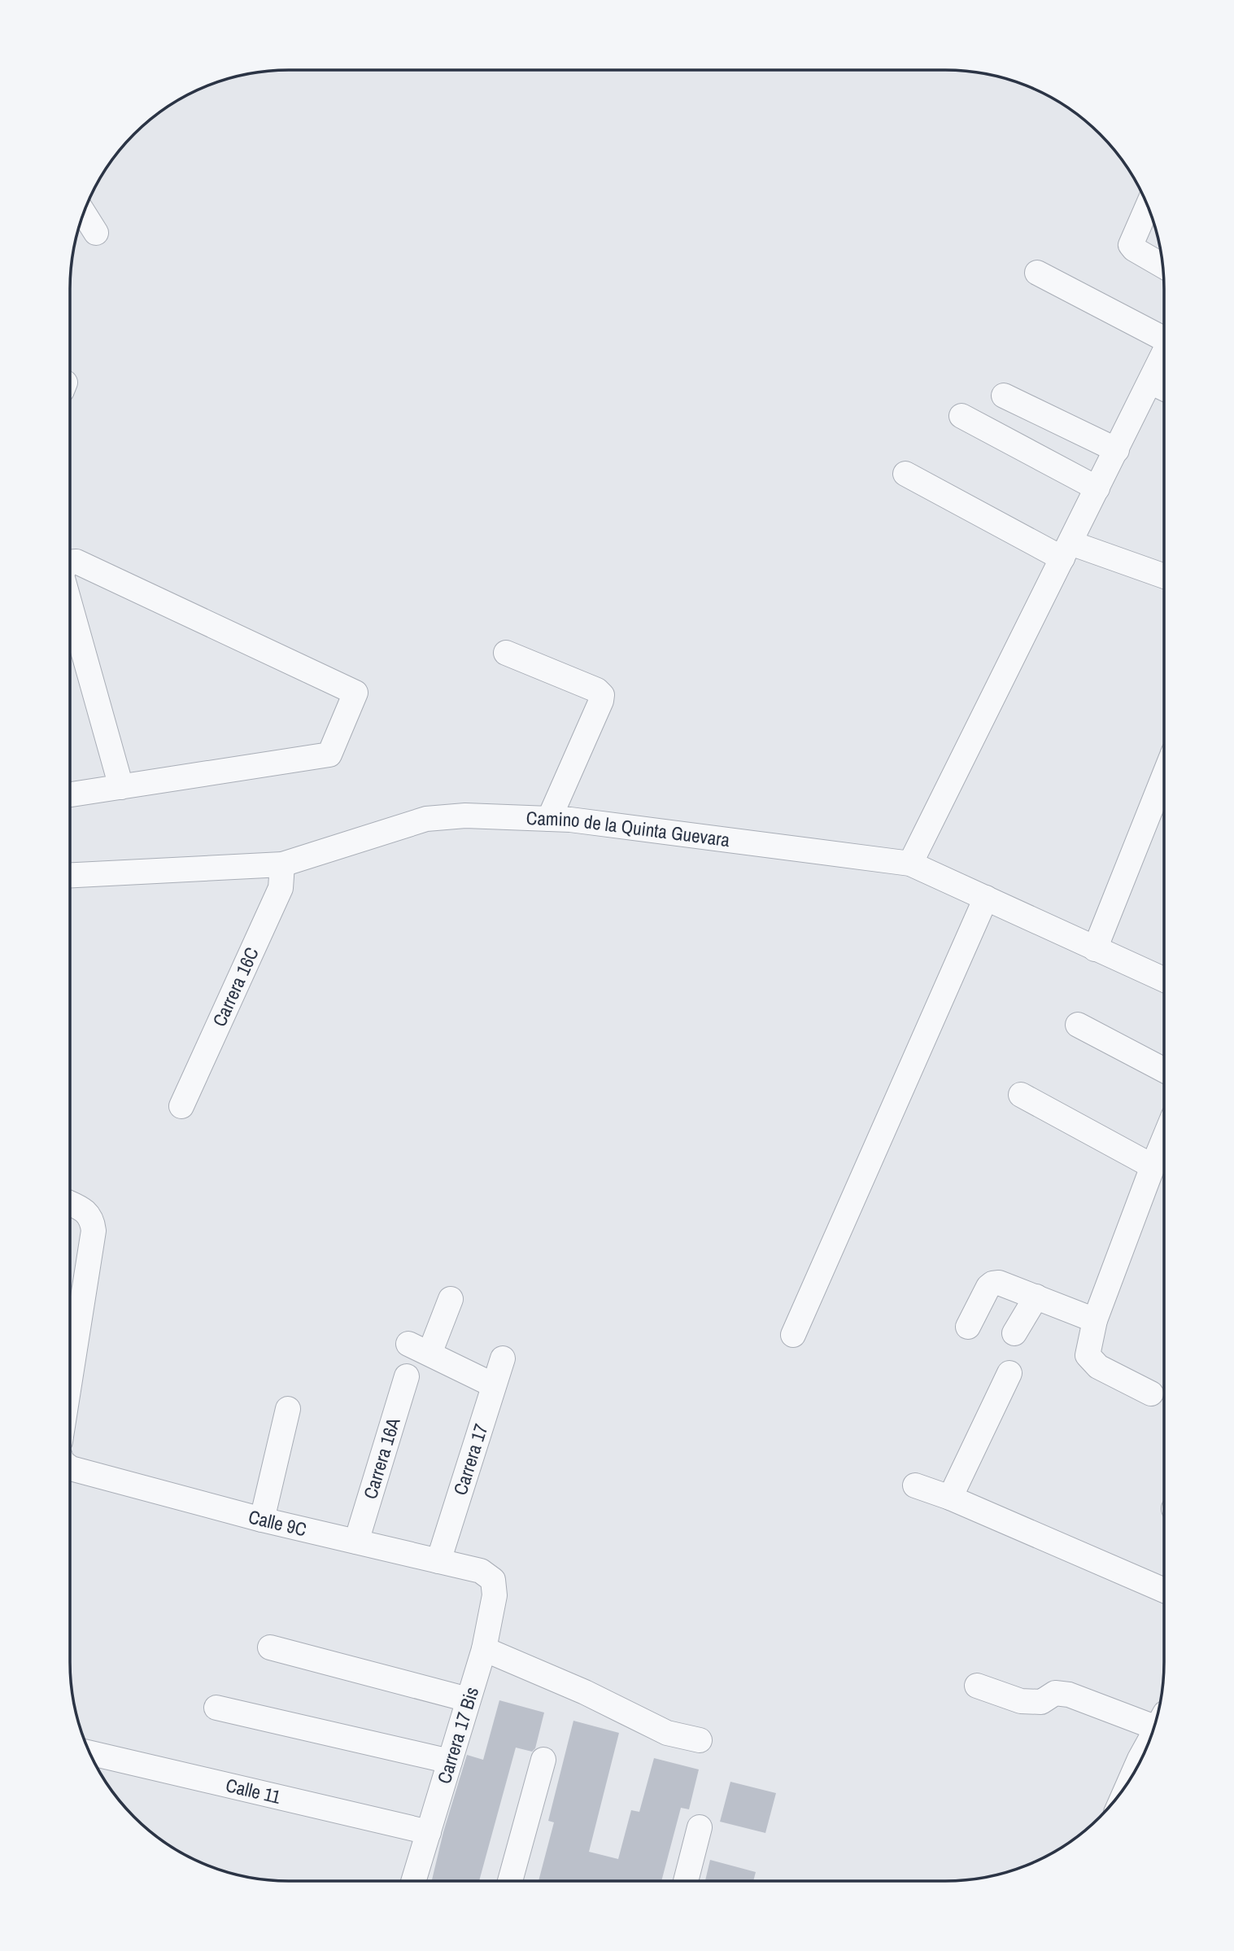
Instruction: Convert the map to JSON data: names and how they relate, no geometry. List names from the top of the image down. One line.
{"streets":{"street":["Camino de la Quinta Guevara","Carrera 16C","Carrera 16A","Carrera 17","Calle 9C","Carrera 17 Bis","Calle 11"]},"crossings":[["Camino de la Quinta Guevara","Carrera 16C"],["Carrera 16A","Calle 9C"],["Carrera 17","Calle 9C"],["Calle 9C","Carrera 17 Bis"],["Carrera 17 Bis","Calle 11"]]}
